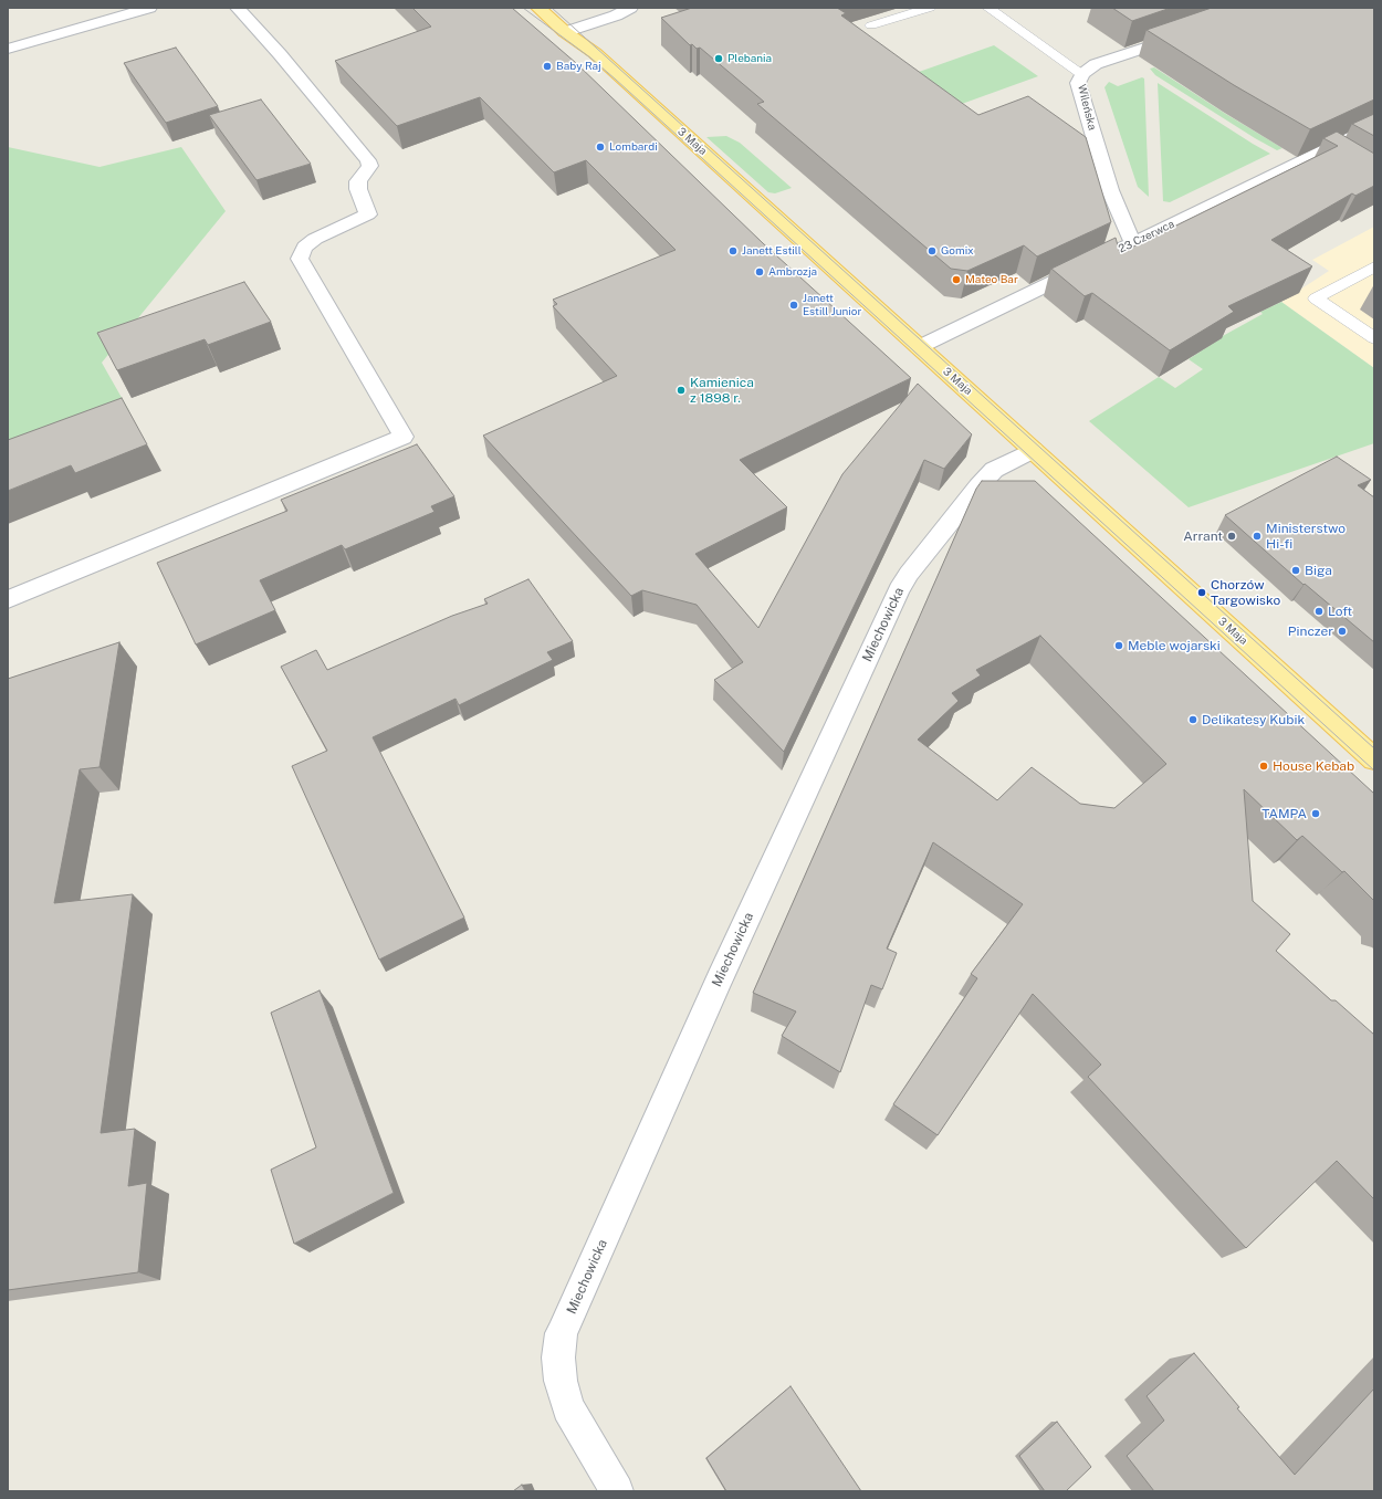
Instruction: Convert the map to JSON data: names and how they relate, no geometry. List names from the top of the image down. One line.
{"streets":{"main road":["3 Maja"],"street":["Wileńska","23 Czerwca","Miechowicka"]},"crossings":[["Wileńska","23 Czerwca"],["3 Maja","23 Czerwca"],["3 Maja","Miechowicka"]],"places":["Plebania","Baby Raj","Lombardi","Janett Estill","Gomix","Ambrozja","Mateo Bar","Janett Estill Junior","Kamienica z 1898 r.","Arrant","Ministerstwo Hi-fi","Biga","Chorzów Targowisko","Loft","Pinczer","Meble wojarski","Delikatesy Kubik","House Kebab","TAMPA"]}
